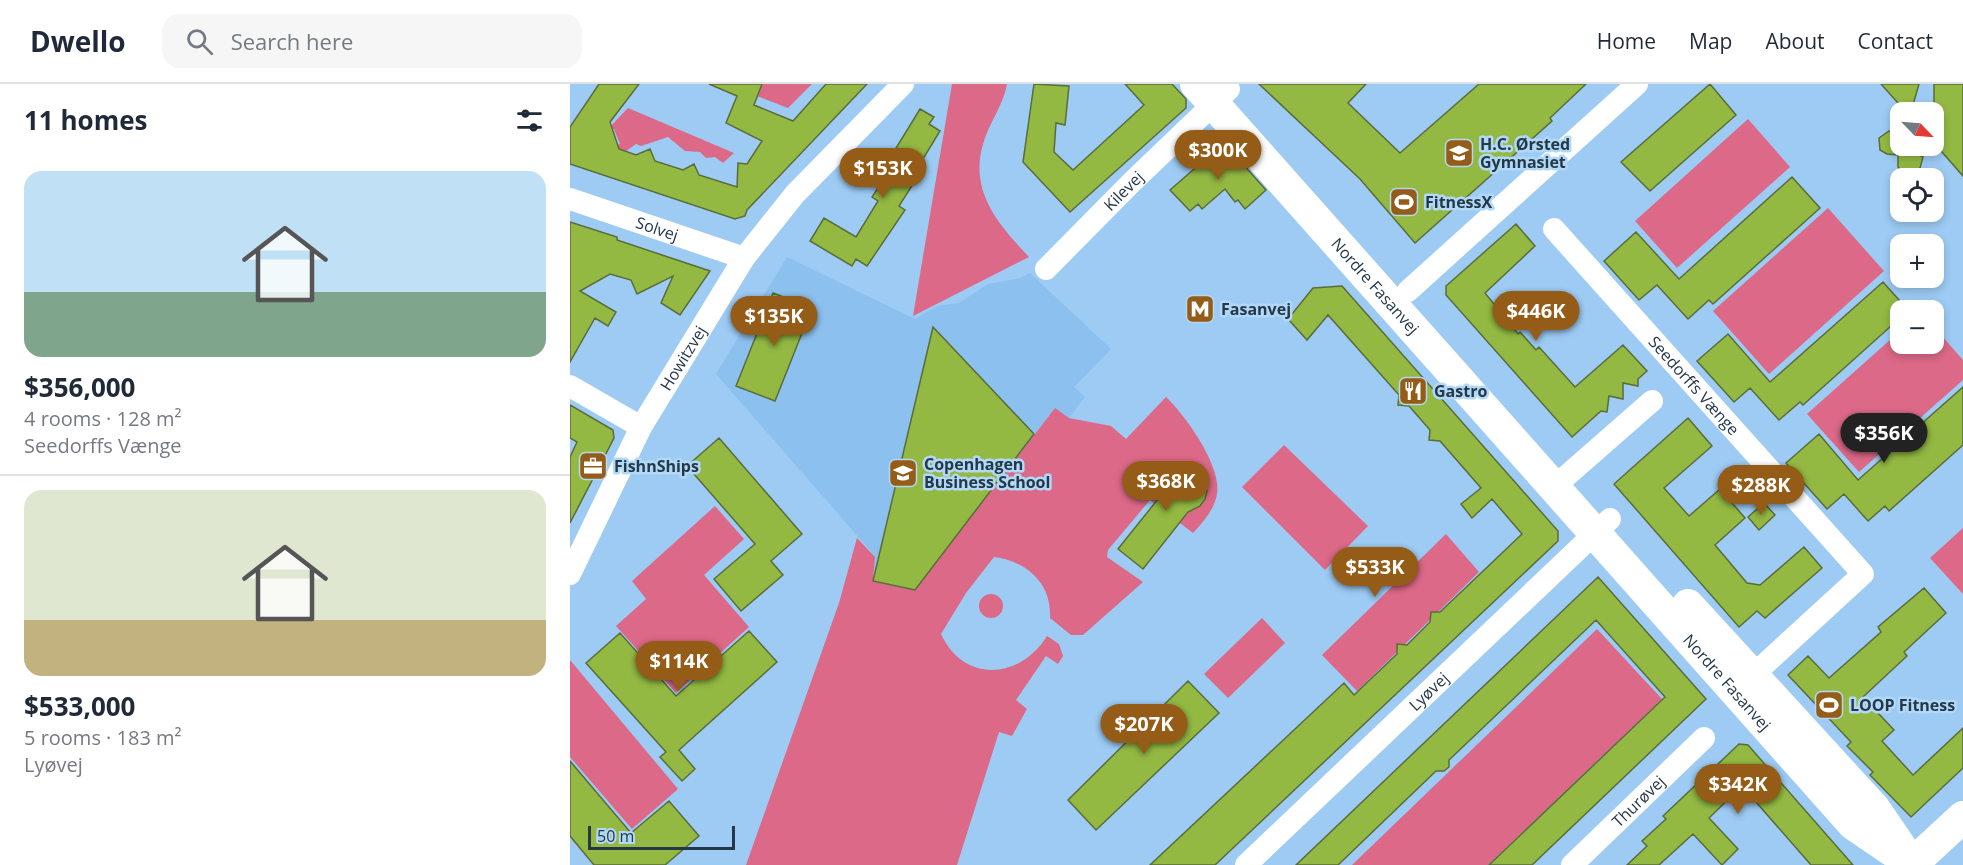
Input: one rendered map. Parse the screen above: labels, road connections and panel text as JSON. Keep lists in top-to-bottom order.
{
  "streets": {
    "street": [
      "Kilevej",
      "Solvej",
      "Nordre Fasanvej",
      "Howitzvej",
      "Seedorffs Vænge",
      "Lyøvej",
      "Thurøvej"
    ]
  },
  "crossings": [
    ["Kilevej", "Nordre Fasanvej"],
    ["Solvej", "Howitzvej"],
    ["Nordre Fasanvej", "Seedorffs Vænge"],
    ["Nordre Fasanvej", "Lyøvej"]
  ],
  "places": {
    "school or university": ["H.C. Ørsted Gymnasiet", "Copenhagen Business School"],
    "sports": ["FitnessX", "LOOP Fitness"],
    "metro station": ["Fasanvej"],
    "restaurant": ["Gastro"],
    "office": ["FishnShips"]
  },
  "scale_bar": "50 m",
  "north": "bottom right",
  "page": {
    "header": "Dwello",
    "search": "Search here",
    "nav": [
      "Home",
      "Map",
      "About",
      "Contact"
    ],
    "heading": "11 homes",
    "map_buttons": ["+", "−"],
    "price": [
      "$300K",
      "$153K",
      "$446K",
      "$135K",
      "$356K",
      "$368K",
      "$288K",
      "$533K",
      "$114K",
      "$207K",
      "$342K"
    ],
    "list": [
      {
        "name": "$356,000",
        "note": "4 rooms · 128 m² · Seedorffs Vænge"
      },
      {
        "name": "$533,000",
        "note": "5 rooms · 183 m² · Lyøvej"
      }
    ],
    "scale": "50 m"
  }
}
